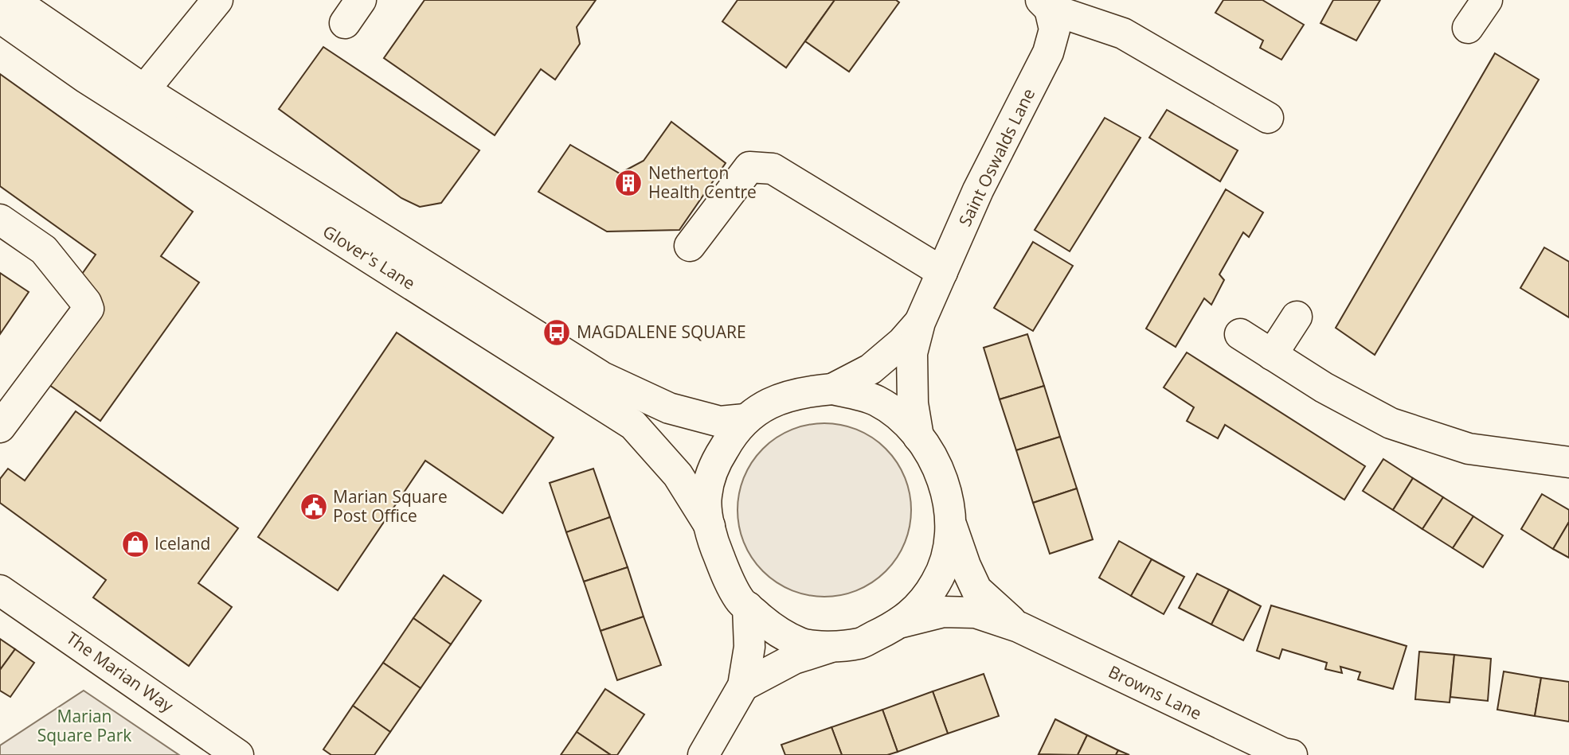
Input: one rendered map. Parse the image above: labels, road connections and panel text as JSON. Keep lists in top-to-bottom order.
{
  "streets": {
    "street": [
      "Saint Oswalds Lane",
      "Glover's Lane",
      "The Marian Way",
      "Browns Lane"
    ]
  },
  "parks": ["Marian Square Park"],
  "places": {
    "building": ["Netherton Health Centre"],
    "bus stop": ["MAGDALENE SQUARE"],
    "public building": ["Marian Square Post Office"],
    "shop": ["Iceland"]
  }
}
